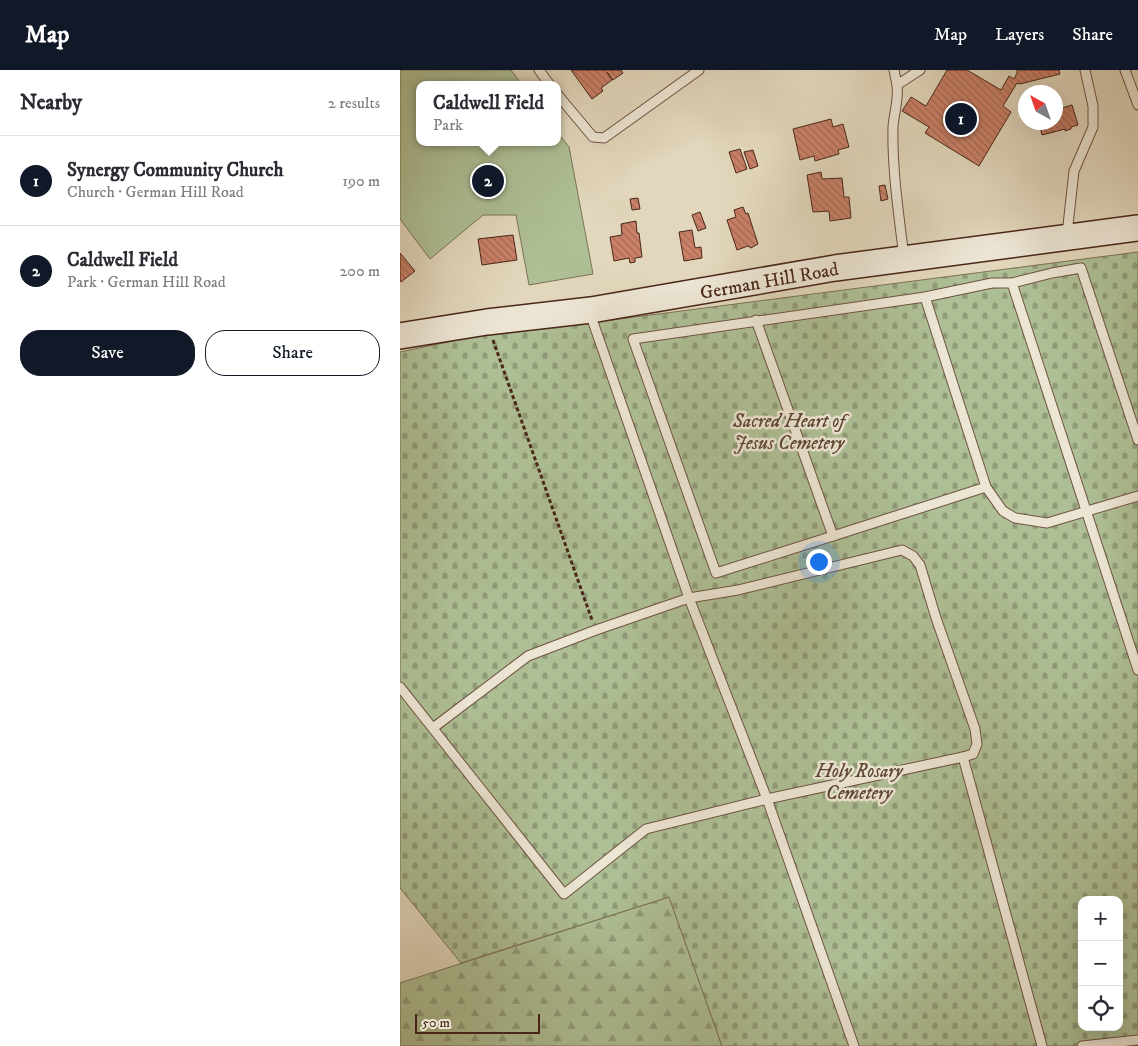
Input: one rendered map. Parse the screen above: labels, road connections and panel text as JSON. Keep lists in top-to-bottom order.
{
  "streets": {
    "street": ["German Hill Road"]
  },
  "parks": ["Sacred Heart of Jesus Cemetery", "Holy Rosary Cemetery"],
  "scale_bar": "50 m",
  "north": "top left",
  "page": {
    "header": "Map",
    "nav": ["Map", "Layers", "Share"],
    "heading": ["Nearby", "2 results"],
    "popup": ["Caldwell Field", "Park"],
    "pins": ["1", "2"],
    "list": [
      {
        "mark": "1",
        "name": "Synergy Community Church",
        "note": "Church · German Hill Road",
        "value": "190 m"
      },
      {
        "mark": "2",
        "name": "Caldwell Field",
        "note": "Park · German Hill Road",
        "value": "200 m"
      }
    ],
    "buttons": ["Save", "Share"],
    "map_buttons": ["+", "−"],
    "scale": "50 m"
  }
}
